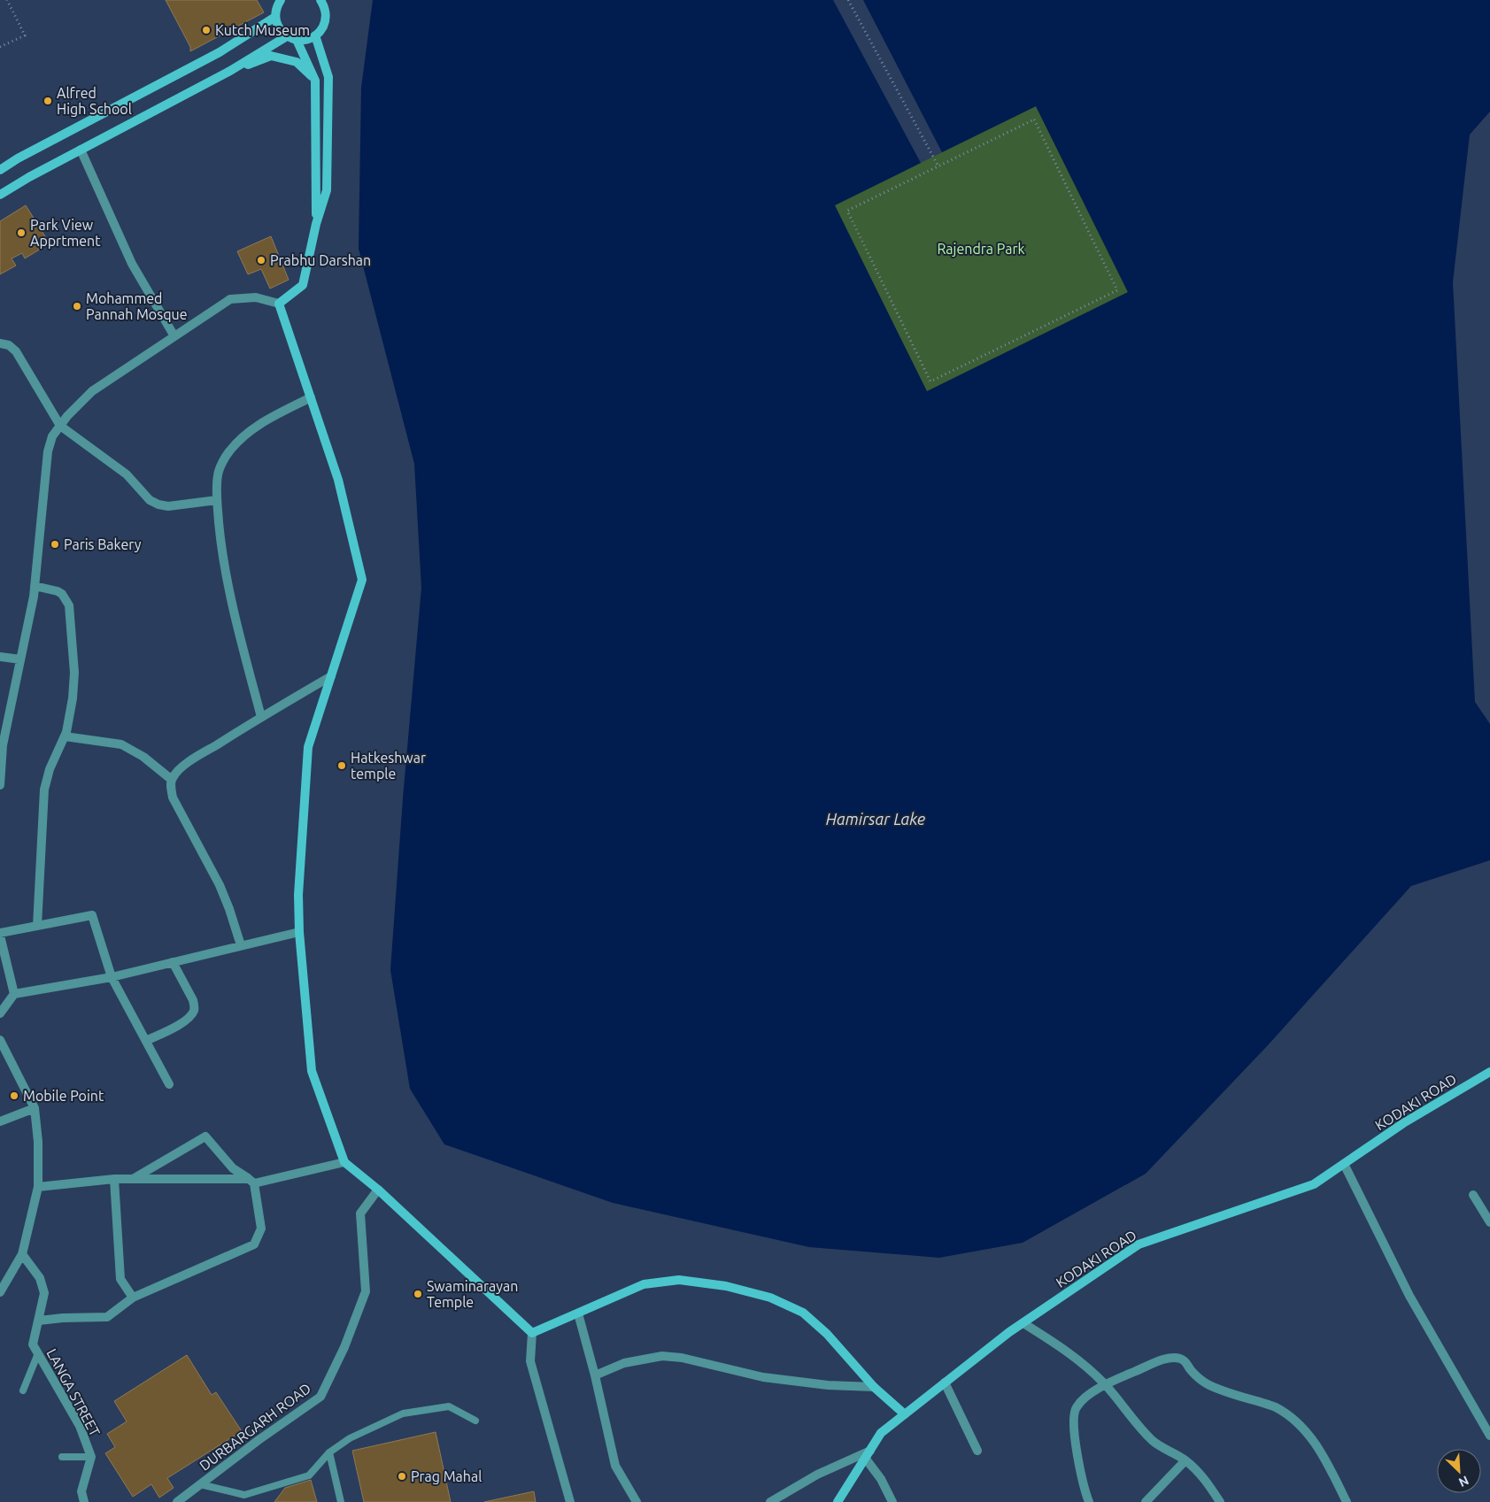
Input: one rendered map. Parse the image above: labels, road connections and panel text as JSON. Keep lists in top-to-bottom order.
{
  "streets": {
    "street": ["KODAKI ROAD", "LANGA STREET", "DURBARGARH ROAD"]
  },
  "water": ["Hamirsar Lake"],
  "parks": ["Rajendra Park"],
  "places": [
    "Kutch Museum",
    "Alfred High School",
    "Park View Apprtment",
    "Prabhu Darshan",
    "Mohammed Pannah Mosque",
    "Paris Bakery",
    "Hatkeshwar temple",
    "Mobile Point",
    "Swaminarayan Temple",
    "Prag Mahal"
  ],
  "north": "bottom right"
}
